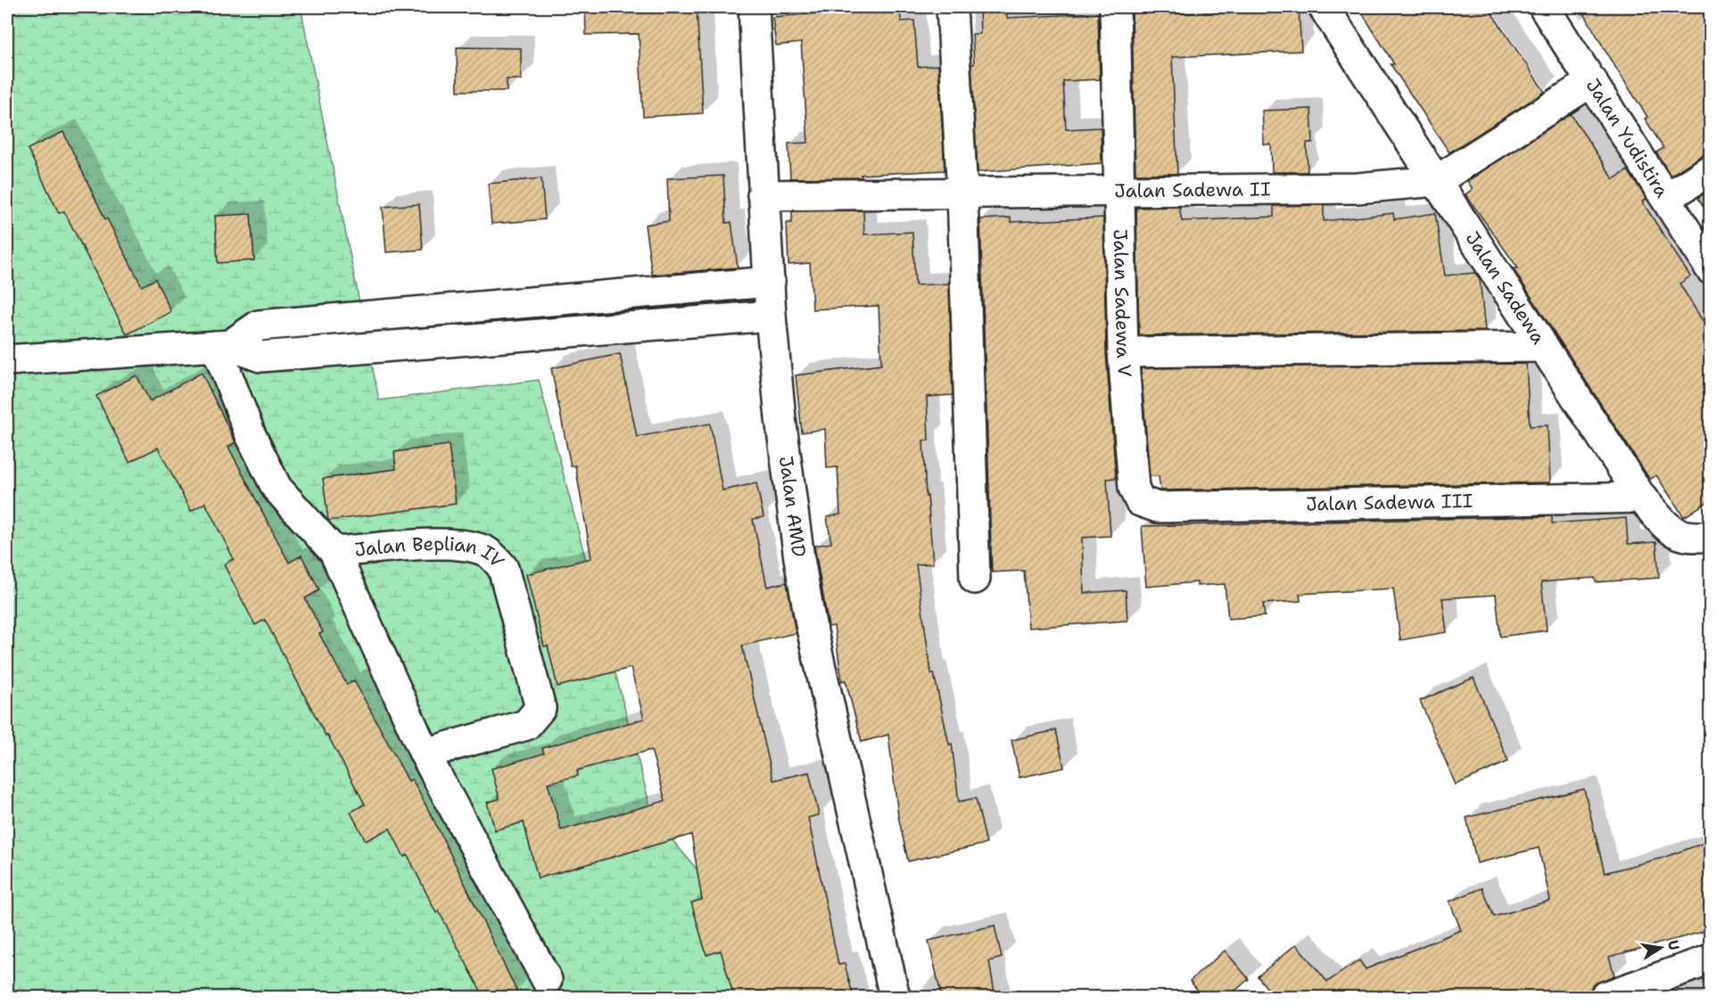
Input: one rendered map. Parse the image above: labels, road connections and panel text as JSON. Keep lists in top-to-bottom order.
{
  "streets": {
    "street": [
      "Jalan Yudistira",
      "Jalan Sadewa II",
      "Jalan Sadewa",
      "Jalan Sadewa V",
      "Jalan Sadewa III",
      "Jalan AMD",
      "Jalan Beplian IV"
    ]
  },
  "crossings": [
    ["Jalan Yudistira", "Jalan Sadewa II"],
    ["Jalan Sadewa II", "Jalan Sadewa"],
    ["Jalan Sadewa II", "Jalan Sadewa V"],
    ["Jalan Sadewa II", "Jalan AMD"],
    ["Jalan Sadewa", "Jalan Sadewa III"],
    ["Jalan Sadewa V", "Jalan Sadewa III"]
  ],
  "north": "right"
}
